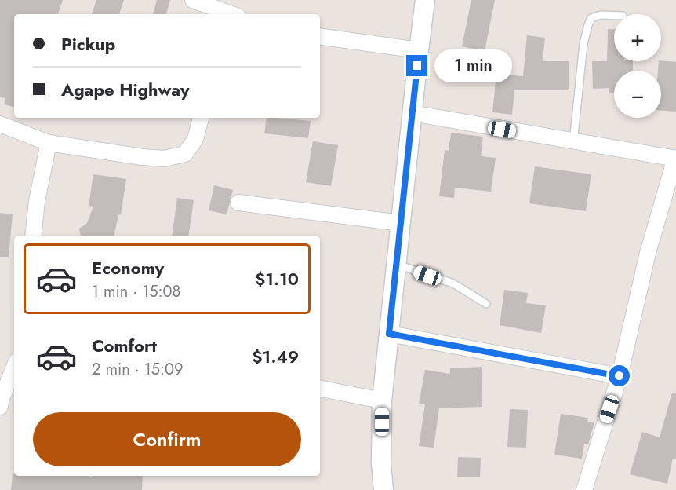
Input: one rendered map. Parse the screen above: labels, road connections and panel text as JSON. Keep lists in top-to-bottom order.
{
  "page": {
    "map_buttons": ["+", "−"],
    "banner": ["Pickup", "Agape Highway"],
    "bubble": "1 min",
    "list": [
      {
        "name": "Economy",
        "note": "1 min · 15:08",
        "value": "$1.10"
      },
      {
        "name": "Comfort",
        "note": "2 min · 15:09",
        "value": "$1.49"
      }
    ],
    "buttons": "Confirm"
  }
}
